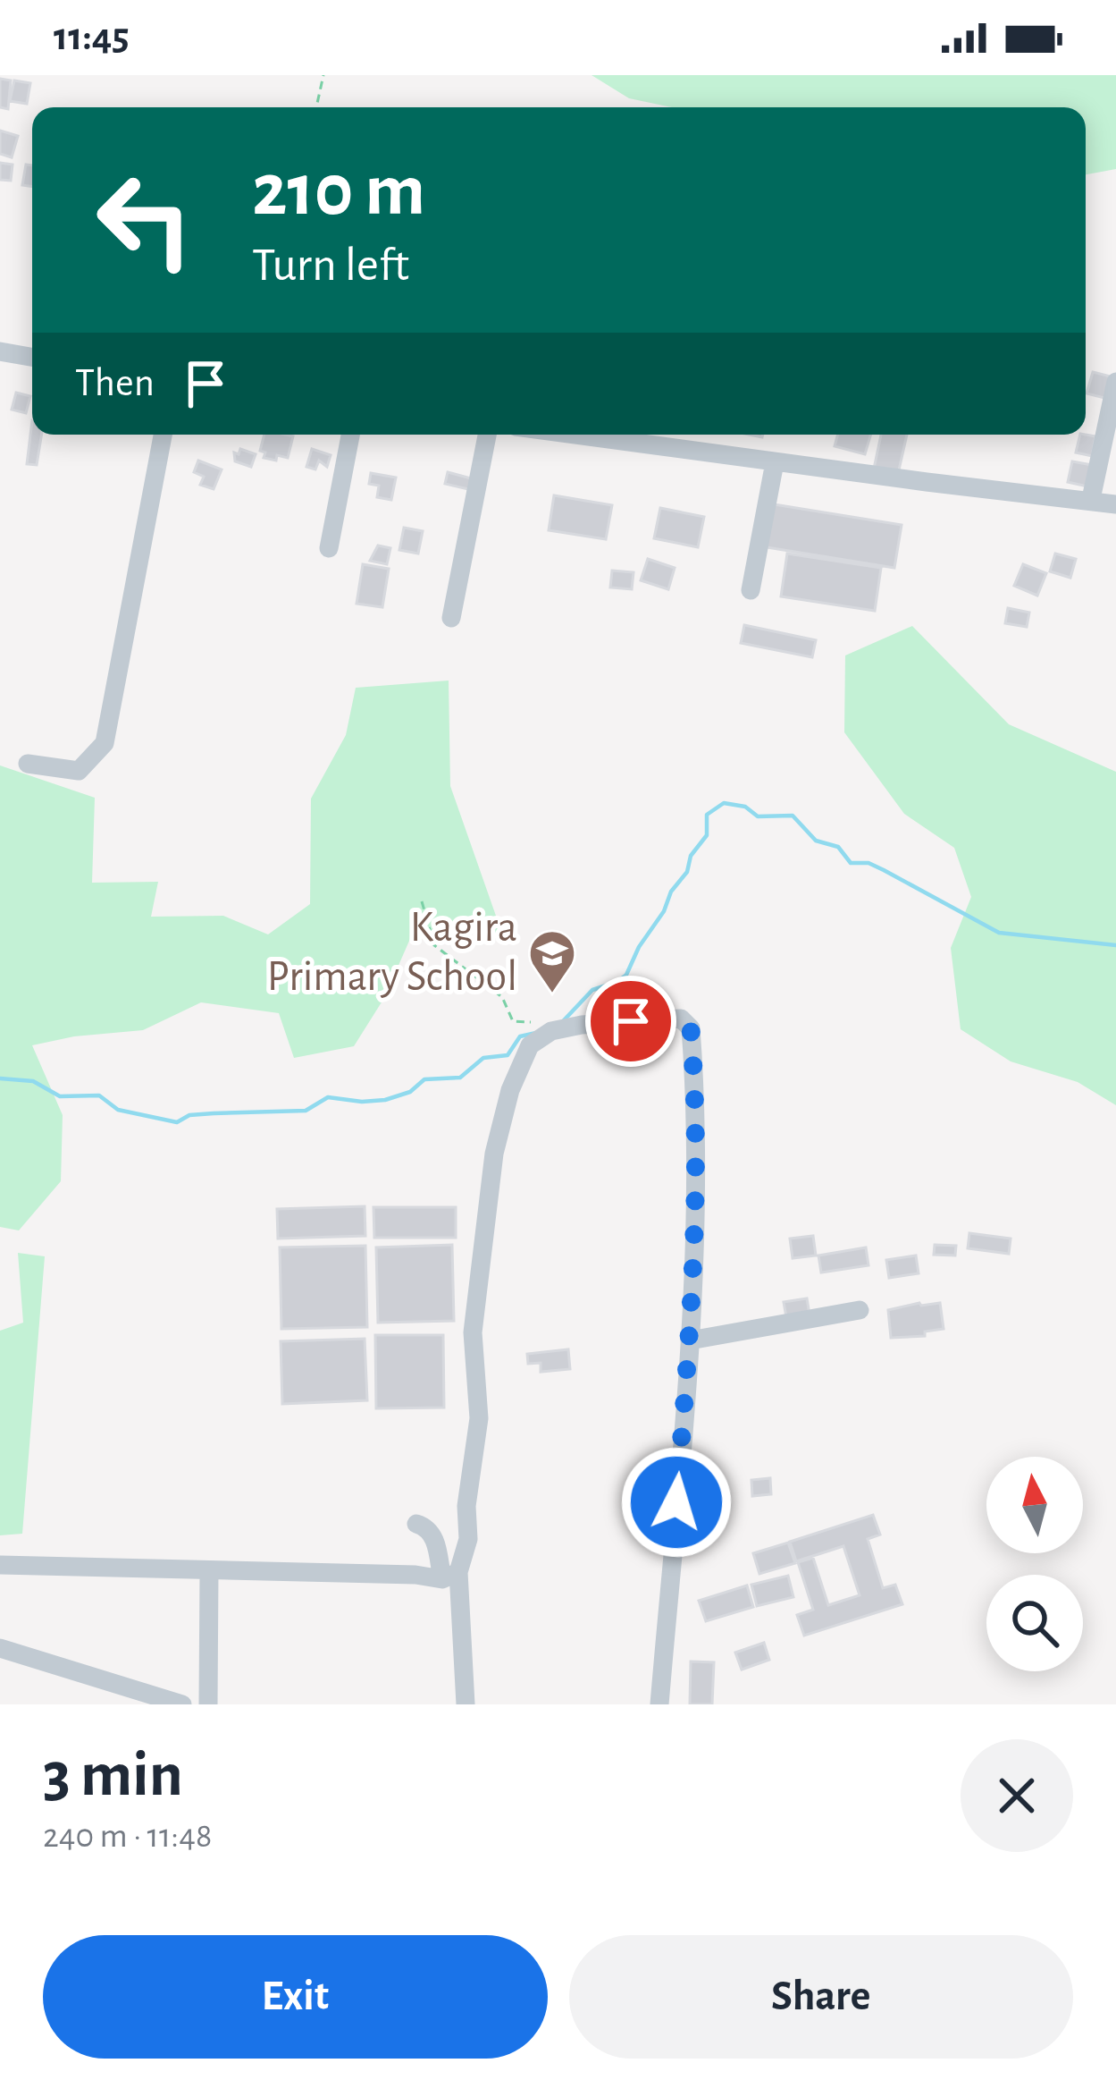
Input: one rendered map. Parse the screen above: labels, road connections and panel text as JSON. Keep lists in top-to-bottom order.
{
  "places": {
    "school or university": ["Kagira Primary School"]
  },
  "north": "top",
  "page": {
    "status": "11:45",
    "turn": ["210 m", "Turn left"],
    "then": "Then",
    "heading": ["3 min", "240 m · 11:48"],
    "buttons": ["Exit", "Share"]
  }
}
